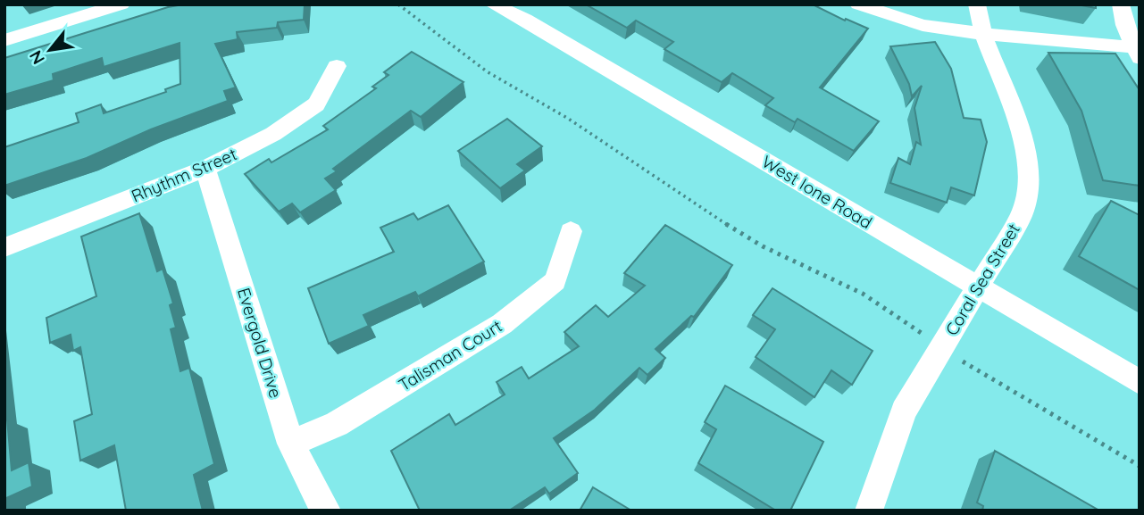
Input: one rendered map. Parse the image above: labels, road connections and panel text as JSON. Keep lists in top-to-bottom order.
{
  "streets": {
    "street": [
      "Rhythm Street",
      "West Ione Road",
      "Coral Sea Street",
      "Evergold Drive",
      "Talisman Court"
    ]
  },
  "crossings": [
    ["Rhythm Street", "Evergold Drive"],
    ["West Ione Road", "Coral Sea Street"],
    ["Evergold Drive", "Talisman Court"]
  ],
  "north": "bottom left"
}
